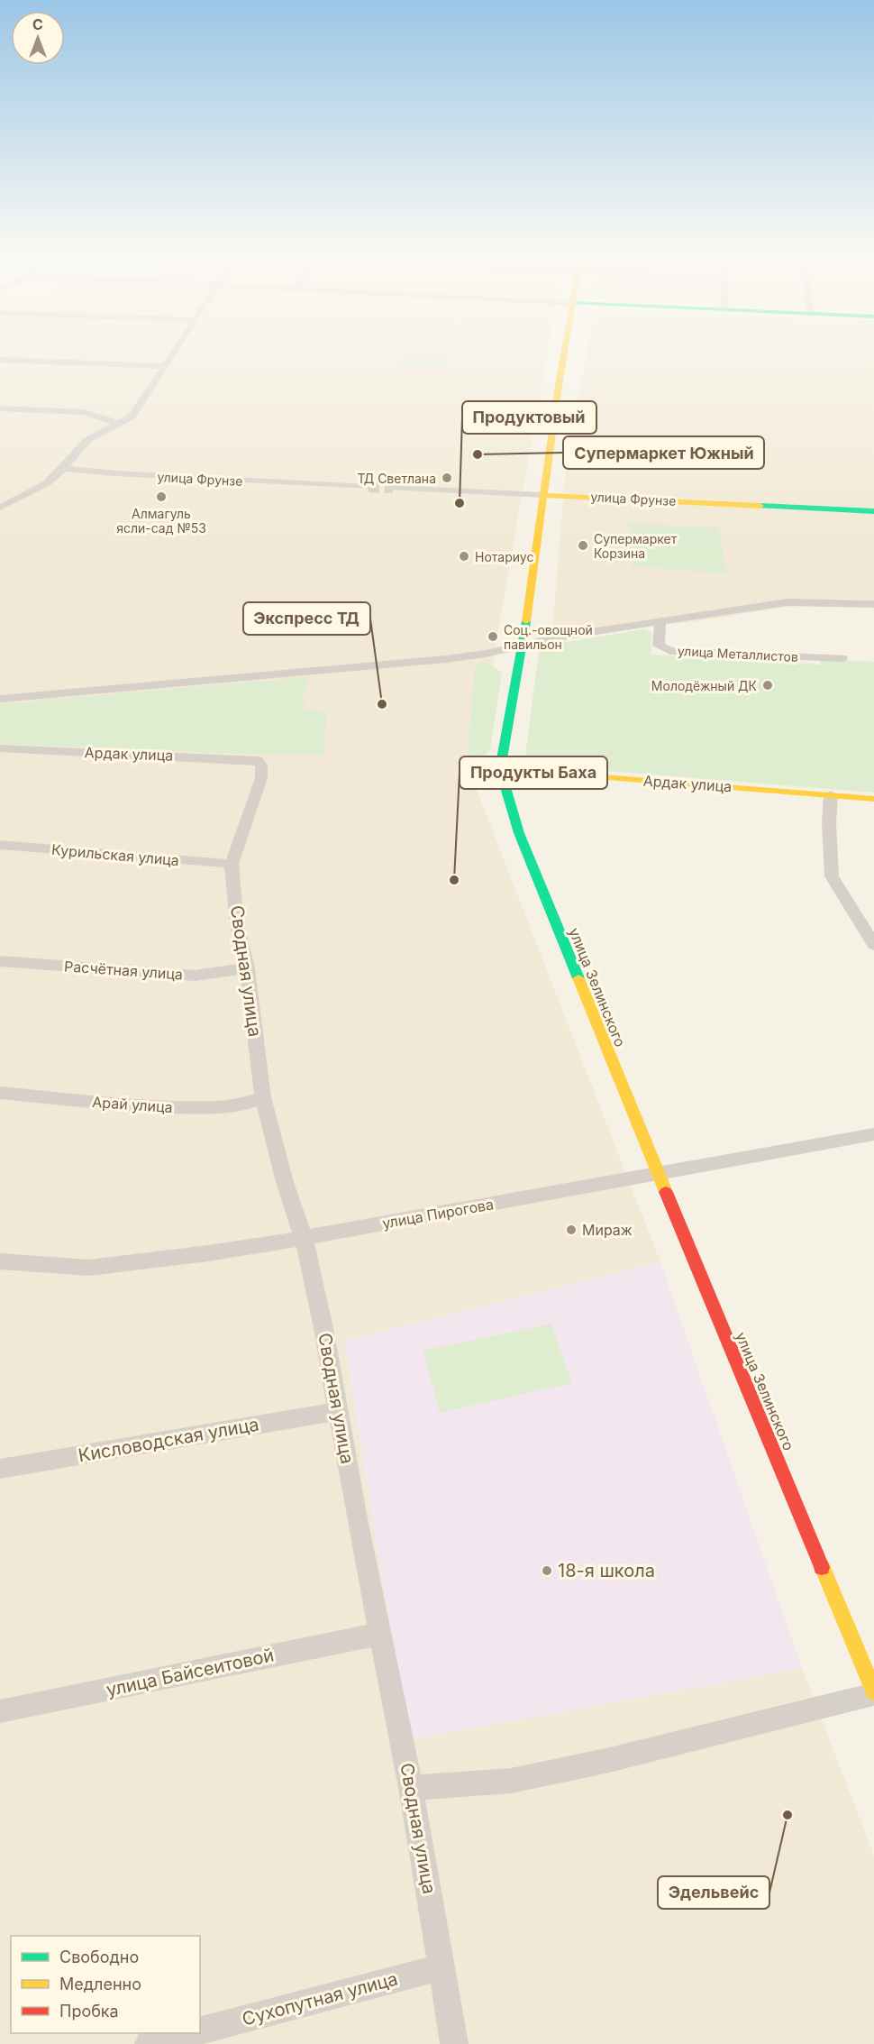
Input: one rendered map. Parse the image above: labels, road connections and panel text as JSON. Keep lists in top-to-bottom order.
{
  "streets": {
    "main road": ["улица Фрунзе", "Ардак улица", "улица Зелинского"],
    "street": [
      "улица Металлистов",
      "Курильская улица",
      "Расчётная улица",
      "Сводная улица",
      "Арай улица",
      "улица Пирогова",
      "Кисловодская улица",
      "улица Байсеитовой",
      "Сухопутная улица"
    ]
  },
  "crossings": [
    ["улица Фрунзе", "улица Зелинского"],
    ["Ардак улица", "Сводная улица"],
    ["Ардак улица", "улица Зелинского"],
    ["Курильская улица", "Сводная улица"],
    ["Расчётная улица", "Сводная улица"],
    ["Сводная улица", "Арай улица"],
    ["Сводная улица", "улица Пирогова"],
    ["Сводная улица", "Кисловодская улица"],
    ["Сводная улица", "улица Байсеитовой"],
    ["Сводная улица", "Сухопутная улица"],
    ["улица Зелинского", "улица Пирогова"]
  ],
  "places": [
    "Супермаркет Южный",
    "ТД Светлана",
    "Алмагуль ясли-сад №53",
    "Продуктовый",
    "Супермаркет Корзина",
    "Нотариус",
    "Соц.-овощной павильон",
    "Молодёжный ДК",
    "Экспресс ТД",
    "Продукты Баха",
    "Мираж",
    "18-я школа",
    "Эдельвейс"
  ],
  "legend": ["Свободно", "Медленно", "Пробка"],
  "north": "top"
}
